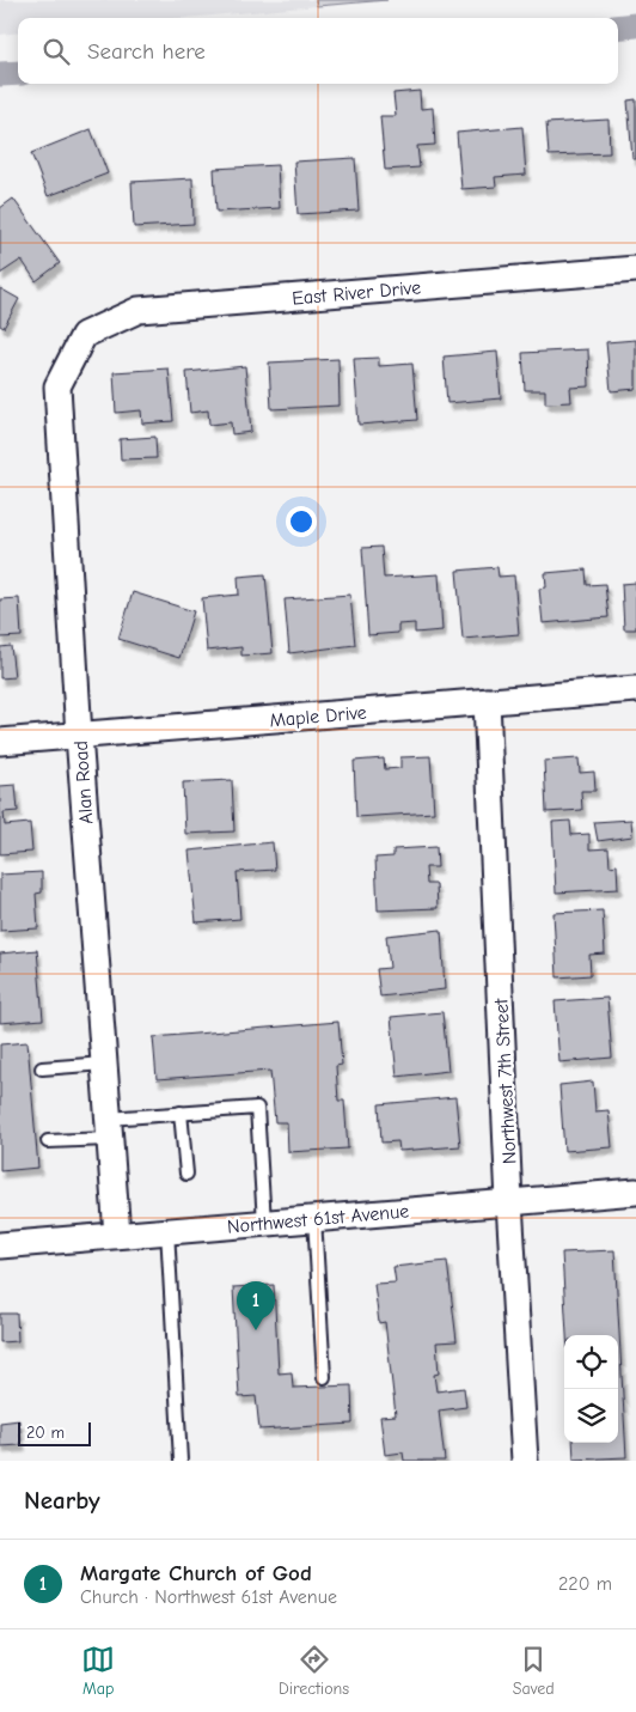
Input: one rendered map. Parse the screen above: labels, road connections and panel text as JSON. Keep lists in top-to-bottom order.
{
  "streets": {
    "street": [
      "East River Drive",
      "Maple Drive",
      "Alan Road",
      "Northwest 7th Street",
      "Northwest 61st Avenue"
    ]
  },
  "crossings": [
    ["East River Drive", "Alan Road"],
    ["Maple Drive", "Alan Road"],
    ["Maple Drive", "Northwest 7th Street"],
    ["Alan Road", "Northwest 61st Avenue"],
    ["Northwest 7th Street", "Northwest 61st Avenue"]
  ],
  "scale_bar": "20 m",
  "page": {
    "search": "Search here",
    "pins": "1",
    "scale": "20 m",
    "heading": "Nearby",
    "list": [
      {
        "mark": "1",
        "name": "Margate Church of God",
        "note": "Church · Northwest 61st Avenue",
        "value": "220 m"
      }
    ],
    "nav": ["Map", "Directions", "Saved"]
  }
}
